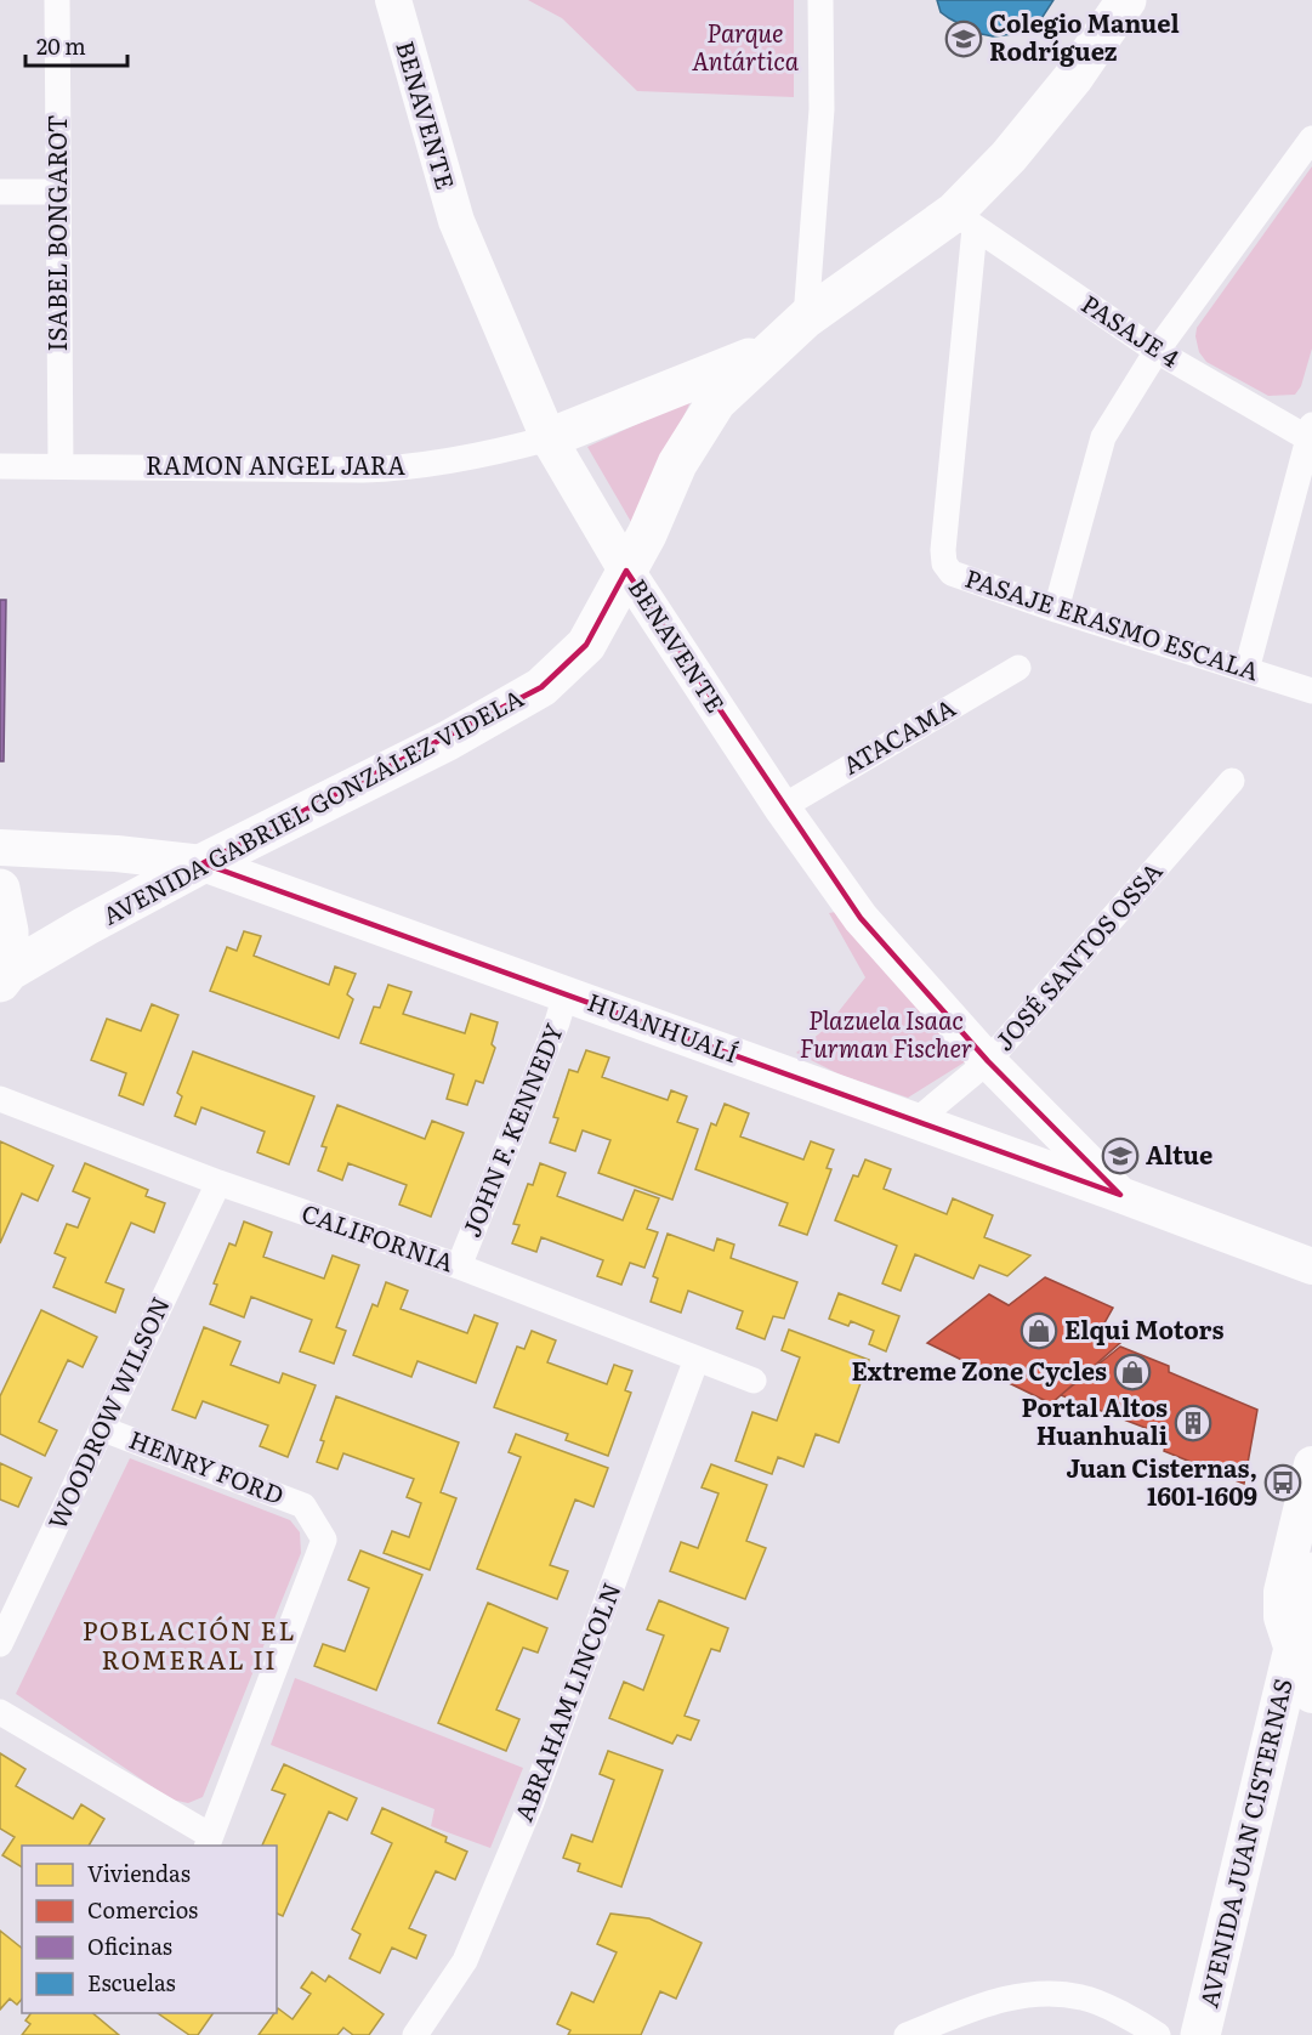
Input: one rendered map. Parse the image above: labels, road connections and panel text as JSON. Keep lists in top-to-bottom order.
{
  "streets": {
    "main road": [
      "BENAVENTE",
      "AVENIDA GABRIEL GONZÁLEZ VIDELA",
      "HUANHUALÍ",
      "AVENIDA JUAN CISTERNAS"
    ],
    "street": [
      "ISABEL BONGAROT",
      "PASAJE 4",
      "RAMON ANGEL JARA",
      "PASAJE ERASMO ESCALA",
      "ATACAMA",
      "JOSÉ SANTOS OSSA",
      "JOHN F. KENNEDY",
      "CALIFORNIA",
      "WOODROW WILSON",
      "HENRY FORD",
      "ABRAHAM LINCOLN"
    ]
  },
  "crossings": [
    ["BENAVENTE", "RAMON ANGEL JARA"],
    ["BENAVENTE", "ATACAMA"],
    ["BENAVENTE", "AVENIDA GABRIEL GONZÁLEZ VIDELA"],
    ["BENAVENTE", "JOSÉ SANTOS OSSA"],
    ["BENAVENTE", "HUANHUALÍ"],
    ["ISABEL BONGAROT", "RAMON ANGEL JARA"],
    ["PASAJE 4", "PASAJE ERASMO ESCALA"],
    ["PASAJE 4", "AVENIDA GABRIEL GONZÁLEZ VIDELA"],
    ["PASAJE ERASMO ESCALA", "AVENIDA GABRIEL GONZÁLEZ VIDELA"],
    ["AVENIDA GABRIEL GONZÁLEZ VIDELA", "HUANHUALÍ"],
    ["JOSÉ SANTOS OSSA", "HUANHUALÍ"],
    ["HUANHUALÍ", "JOHN F. KENNEDY"],
    ["JOHN F. KENNEDY", "CALIFORNIA"],
    ["CALIFORNIA", "WOODROW WILSON"],
    ["CALIFORNIA", "ABRAHAM LINCOLN"],
    ["WOODROW WILSON", "HENRY FORD"]
  ],
  "districts": ["POBLACIÓN EL ROMERAL II"],
  "parks": ["Parque Antártica", "Plazuela Isaac Furman Fischer"],
  "places": {
    "school or university": ["Colegio Manuel Rodríguez", "Altue"],
    "shop": ["Elqui Motors", "Extreme Zone Cycles"],
    "building": ["Portal Altos Huanhuali"],
    "bus stop": ["Juan Cisternas, 1601-1609"]
  },
  "legend": [
    "Viviendas",
    "Comercios",
    "Oficinas",
    "Escuelas"
  ],
  "scale_bar": "20 m"
}
